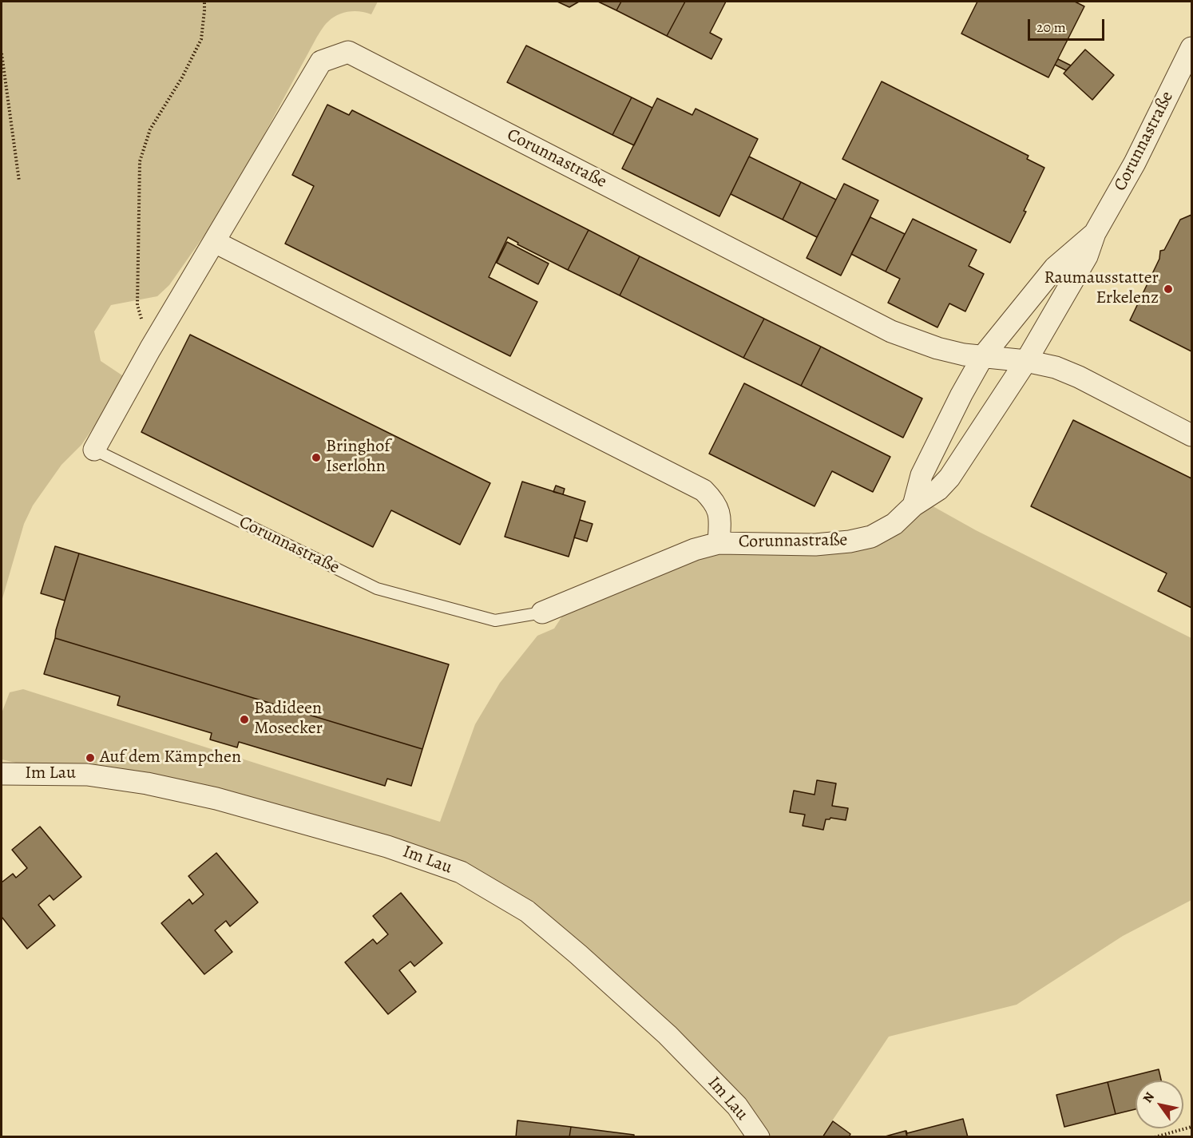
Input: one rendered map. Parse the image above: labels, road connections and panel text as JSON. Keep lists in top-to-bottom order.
{
  "streets": {
    "street": ["Corunnastraße", "Im Lau"]
  },
  "places": [
    "Raumausstatter Erkelenz",
    "Bringhof Iserlohn",
    "Badideen Mosecker",
    "Auf dem Kämpchen"
  ],
  "scale_bar": "20 m",
  "north": "top left"
}
